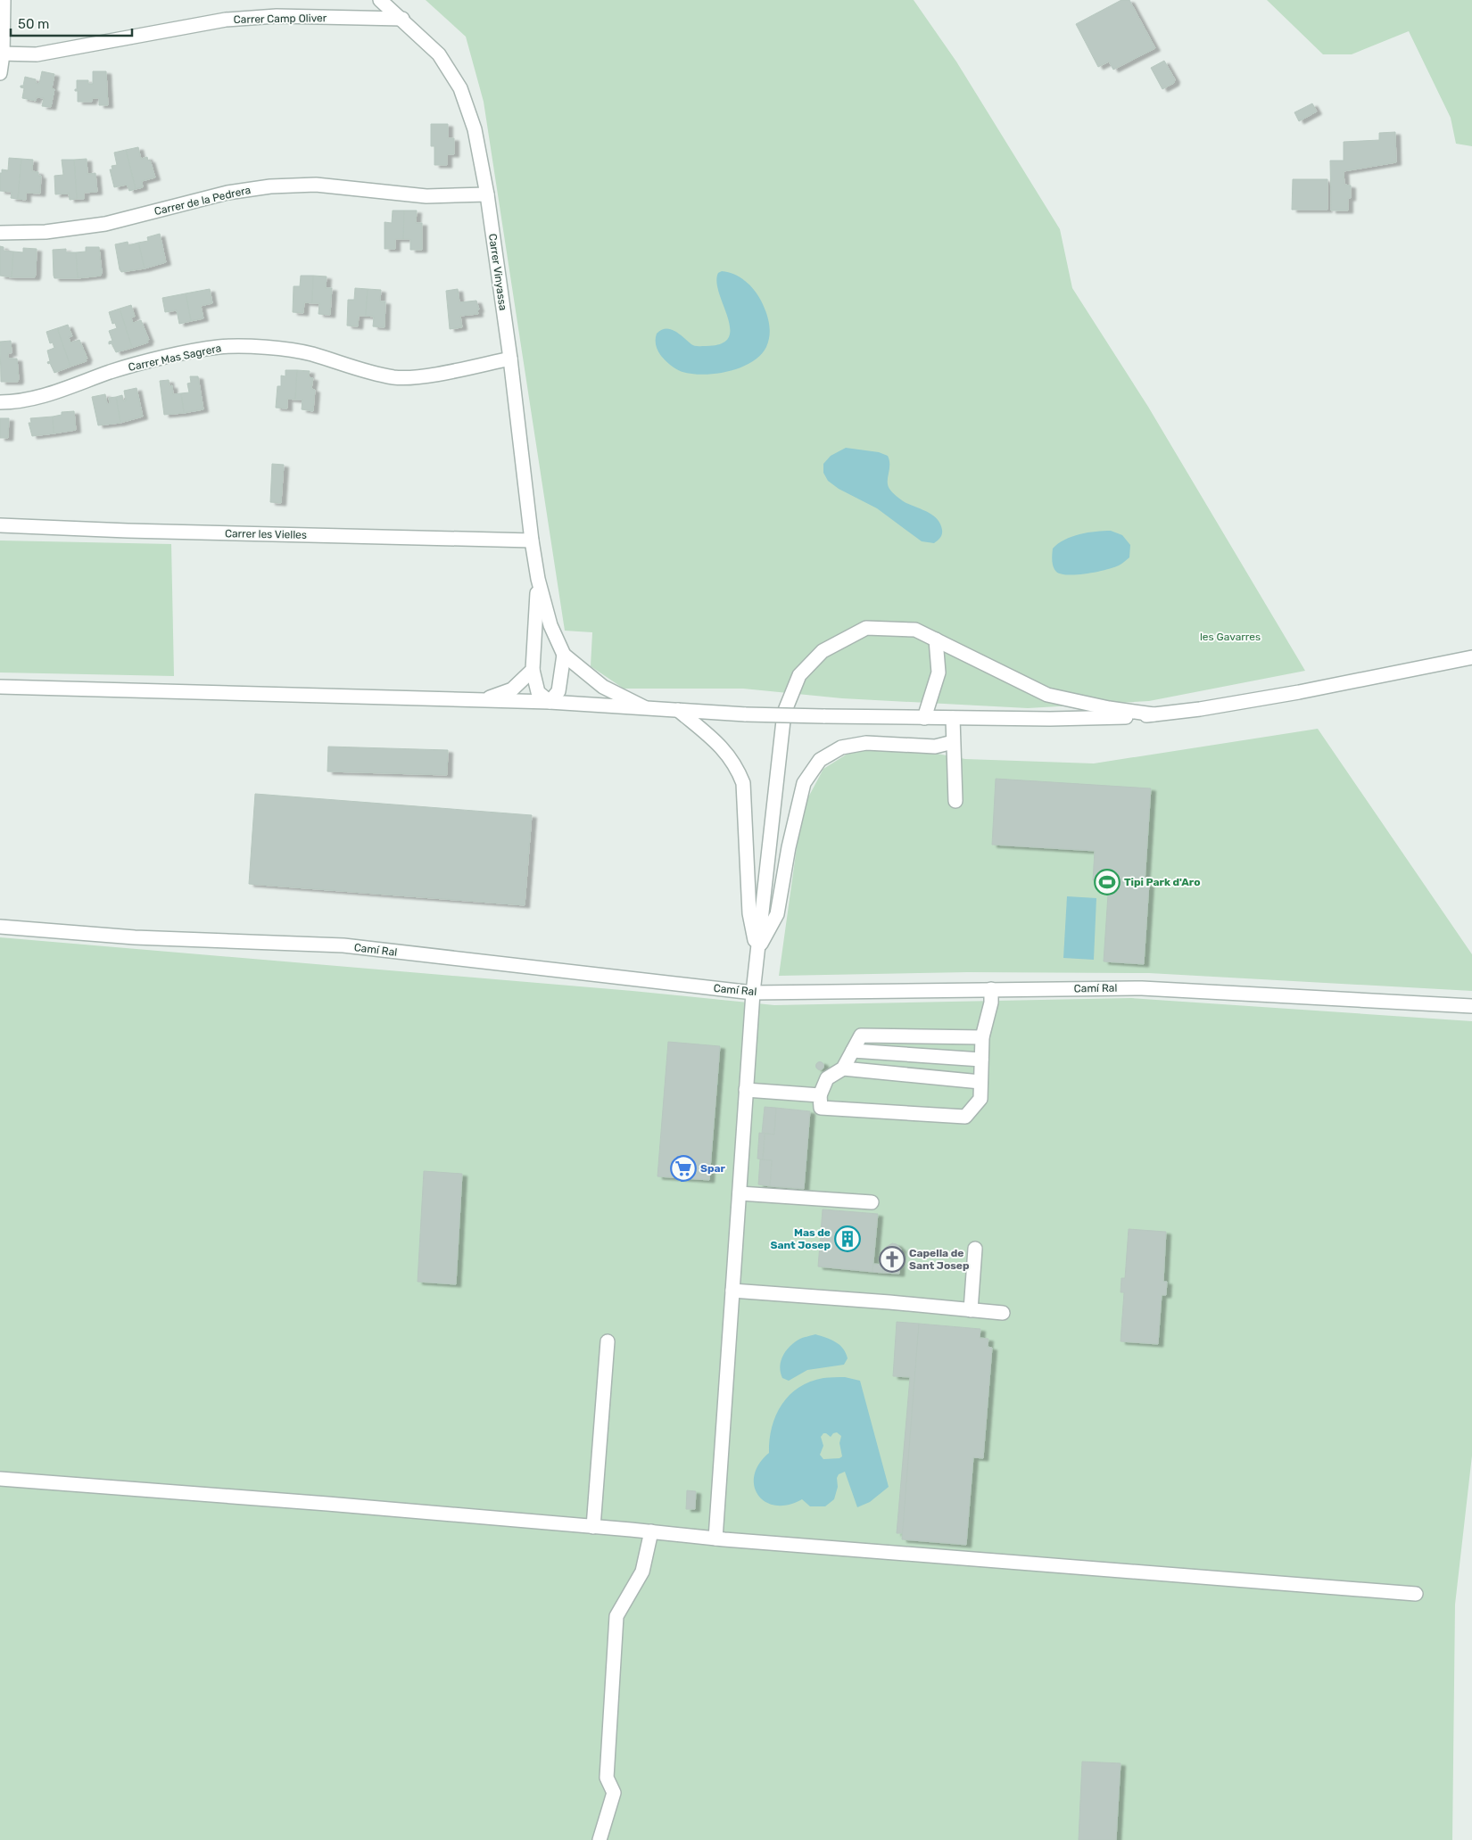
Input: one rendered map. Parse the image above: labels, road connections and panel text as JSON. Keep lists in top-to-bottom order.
{
  "streets": {
    "street": [
      "Carrer Camp Oliver",
      "Carrer de la Pedrera",
      "Carrer Vinyassa",
      "Carrer Mas Sagrera",
      "Carrer les Vielles",
      "Camí Ral"
    ]
  },
  "crossings": [
    ["Carrer Camp Oliver", "Carrer Vinyassa"],
    ["Carrer de la Pedrera", "Carrer Vinyassa"],
    ["Carrer Vinyassa", "Carrer Mas Sagrera"],
    ["Carrer Vinyassa", "Carrer les Vielles"]
  ],
  "parks": ["les Gavarres"],
  "places": {
    "sports": ["Tipi Park d'Aro"],
    "supermarket": ["Spar"],
    "building": ["Mas de Sant Josep"],
    "church": ["Capella de Sant Josep"]
  },
  "scale_bar": "50 m"
}
